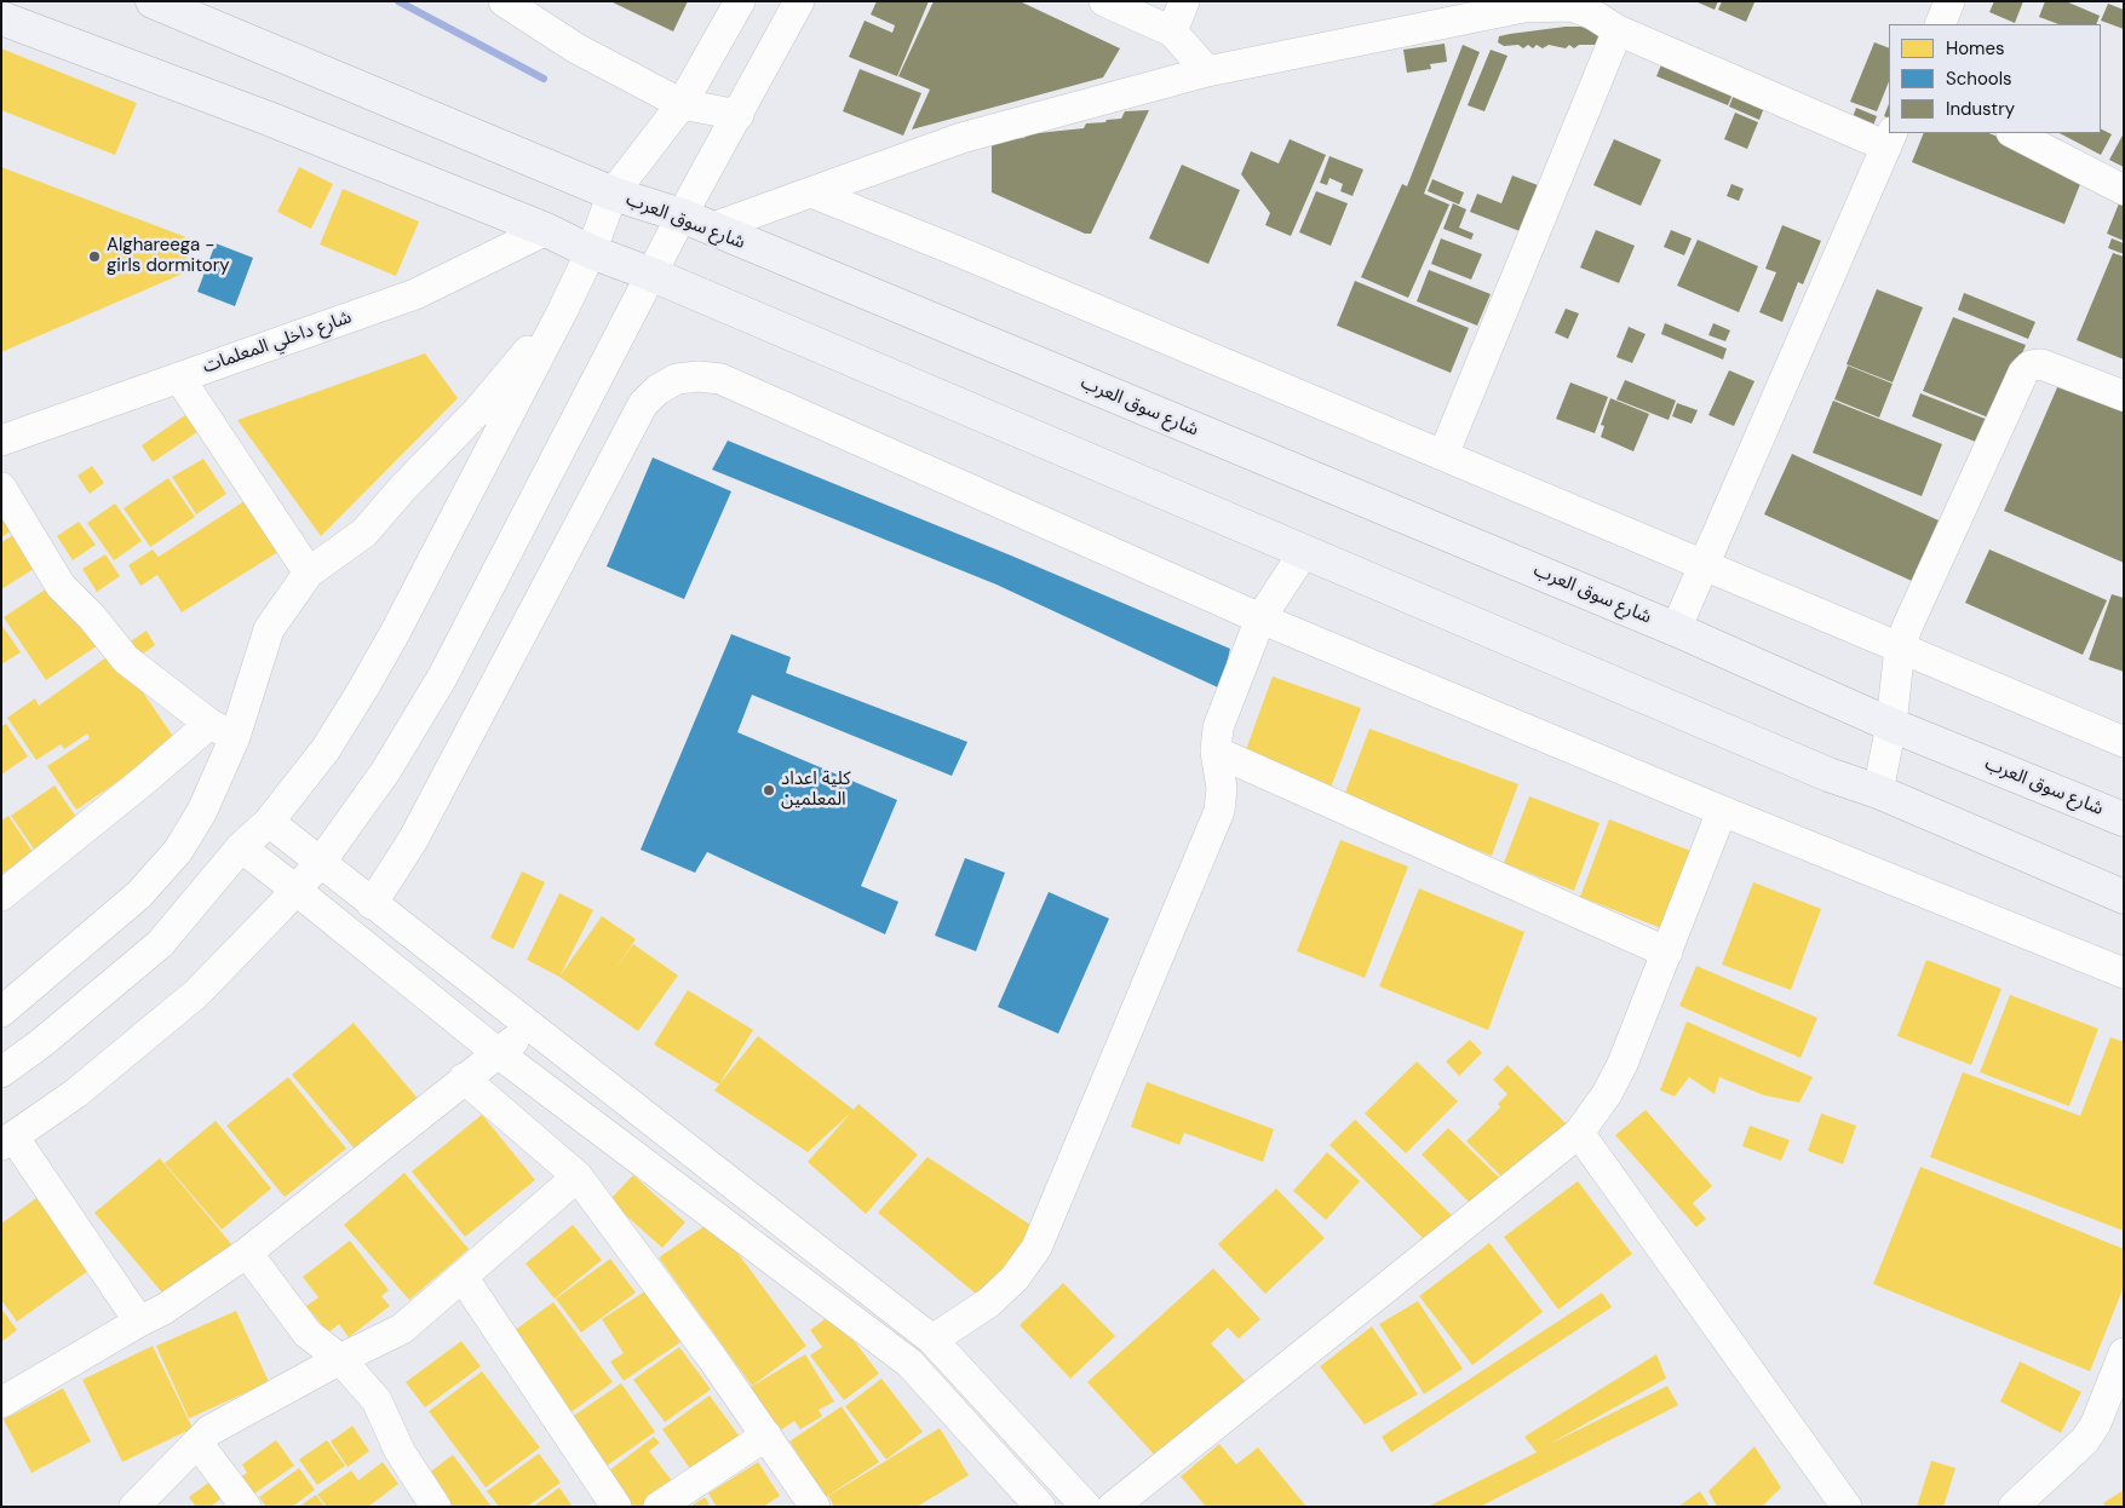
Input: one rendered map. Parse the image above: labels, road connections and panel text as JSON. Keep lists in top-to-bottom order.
{
  "streets": {
    "main road": ["شارع سوق العرب"],
    "street": ["شارع داخلي المعلمات"]
  },
  "places": ["Alghareega - girls dormitory", "كلية اعداد المعلمين"],
  "legend": ["Homes", "Schools", "Industry"]
}
